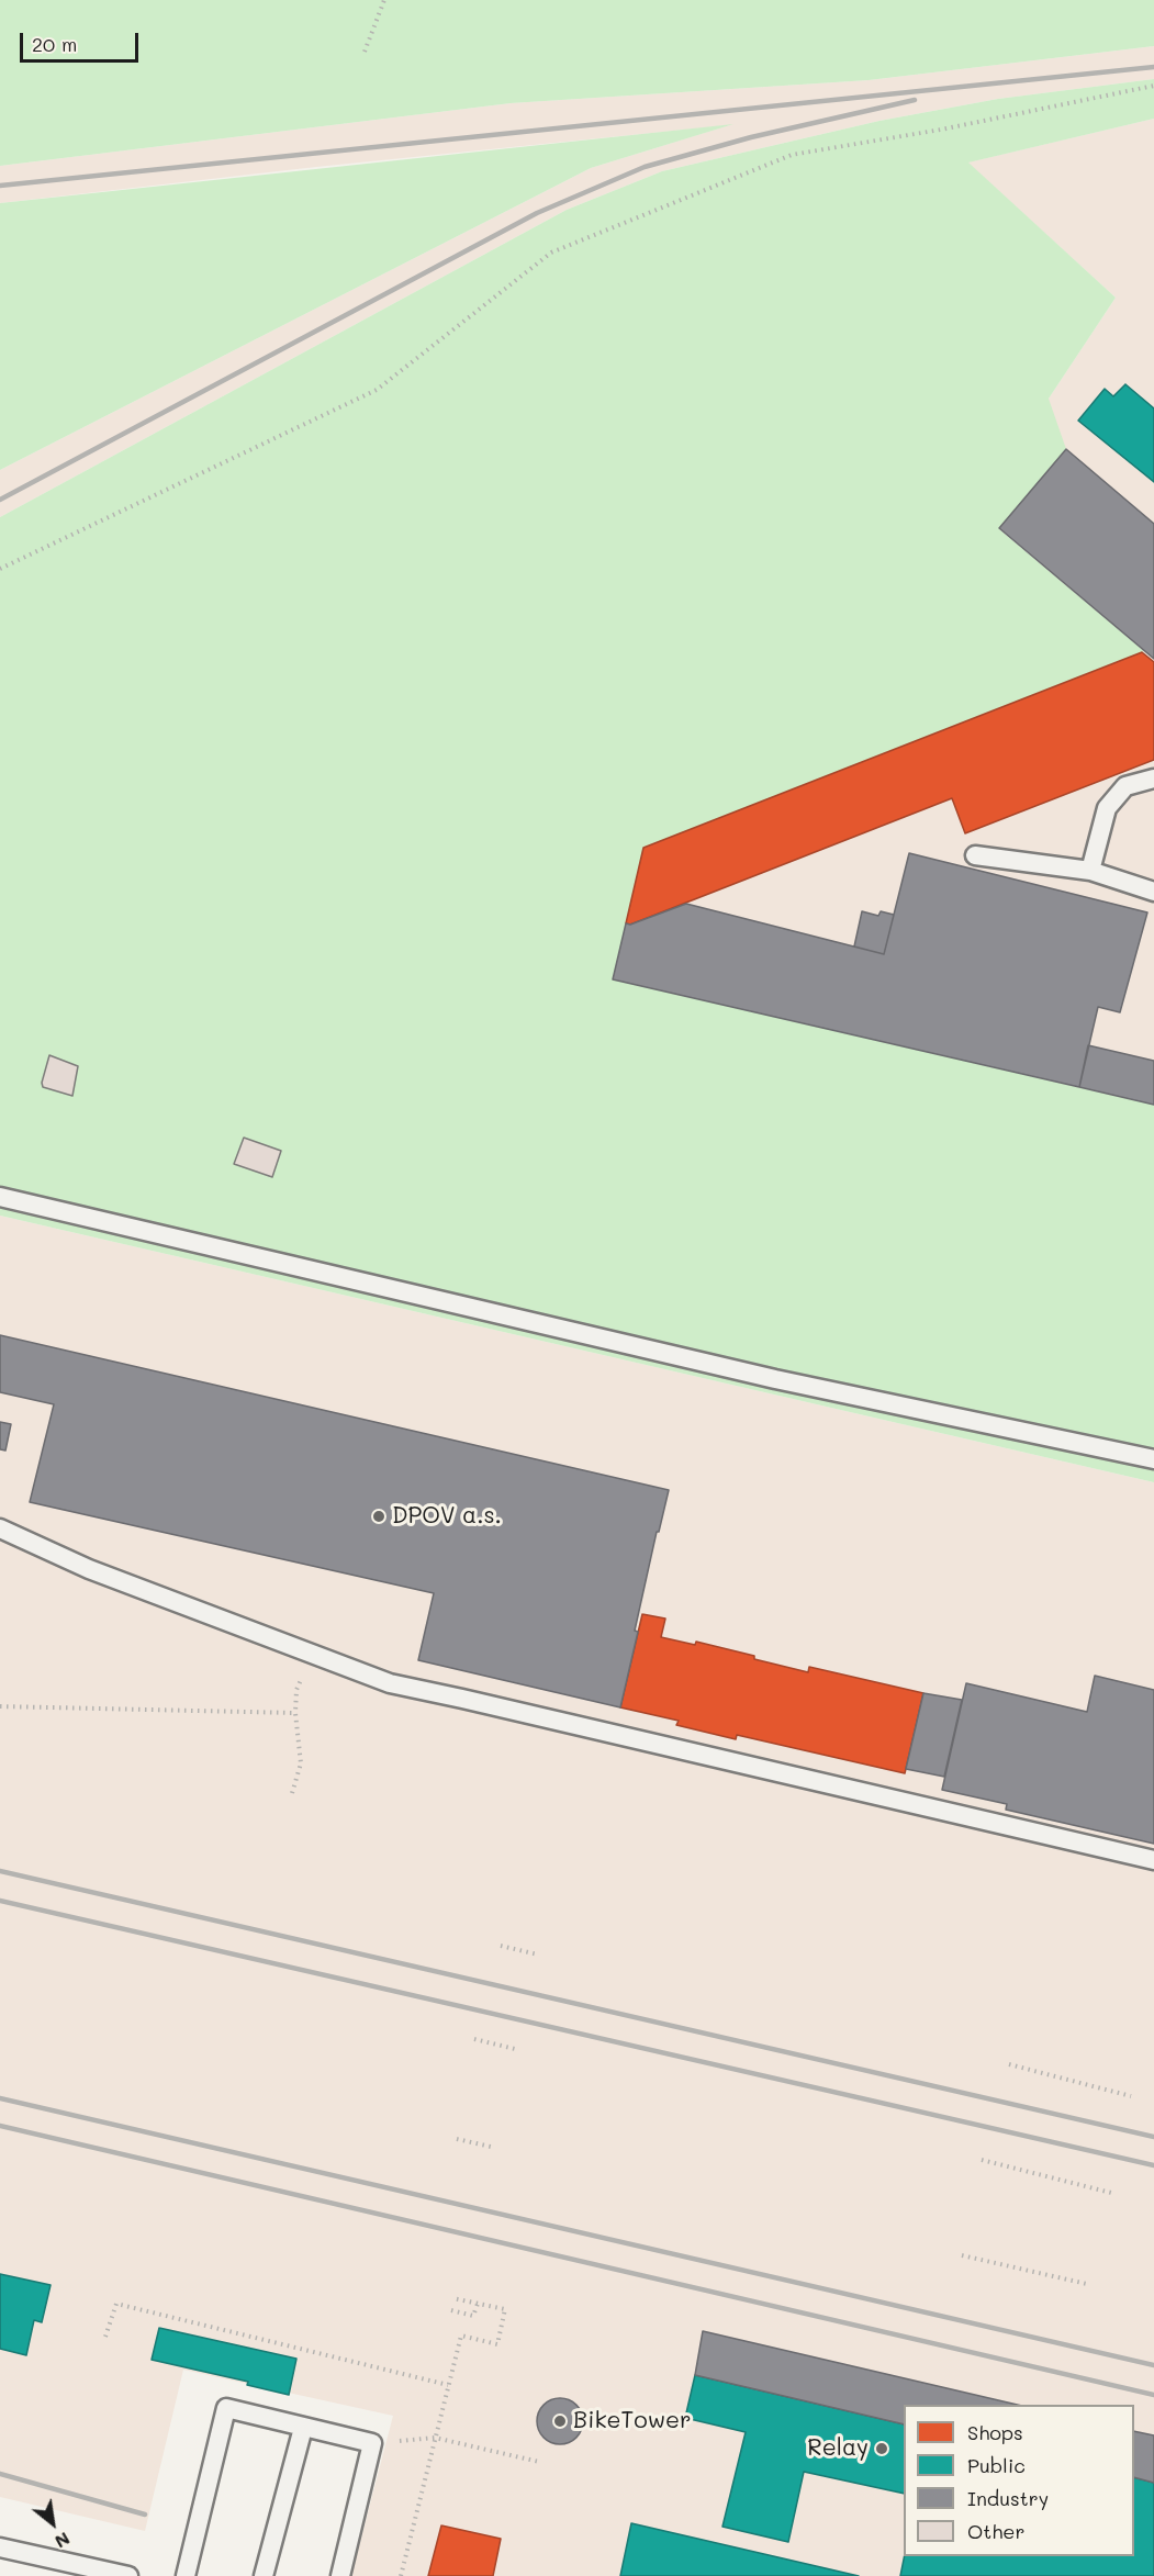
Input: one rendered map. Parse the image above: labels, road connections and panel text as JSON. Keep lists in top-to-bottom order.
{
  "places": ["DPOV a.s.", "BikeTower", "Relay"],
  "legend": [
    "Shops",
    "Public",
    "Industry",
    "Other"
  ],
  "scale_bar": "20 m",
  "north": "bottom right"
}
